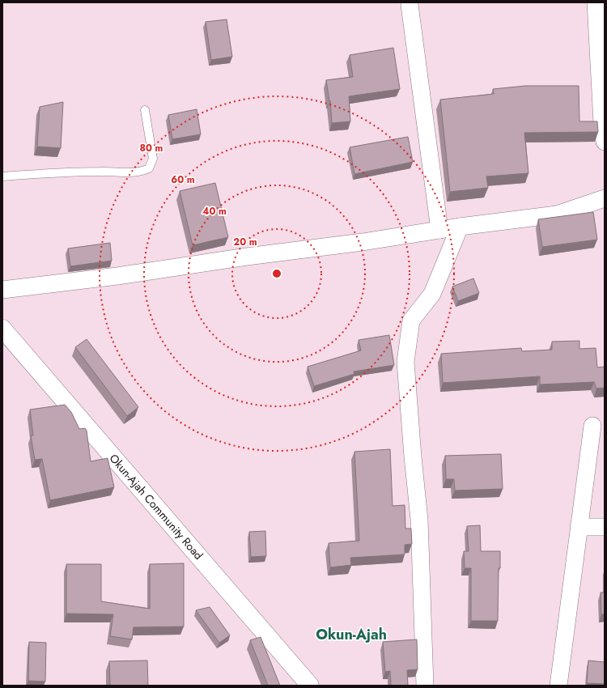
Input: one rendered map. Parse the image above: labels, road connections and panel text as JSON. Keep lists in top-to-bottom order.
{
  "streets": {
    "street": ["Okun-Ajah Community Road"]
  },
  "districts": ["Okun-Ajah"],
  "rings": [
    "80 m",
    "60 m",
    "40 m",
    "20 m"
  ]
}
